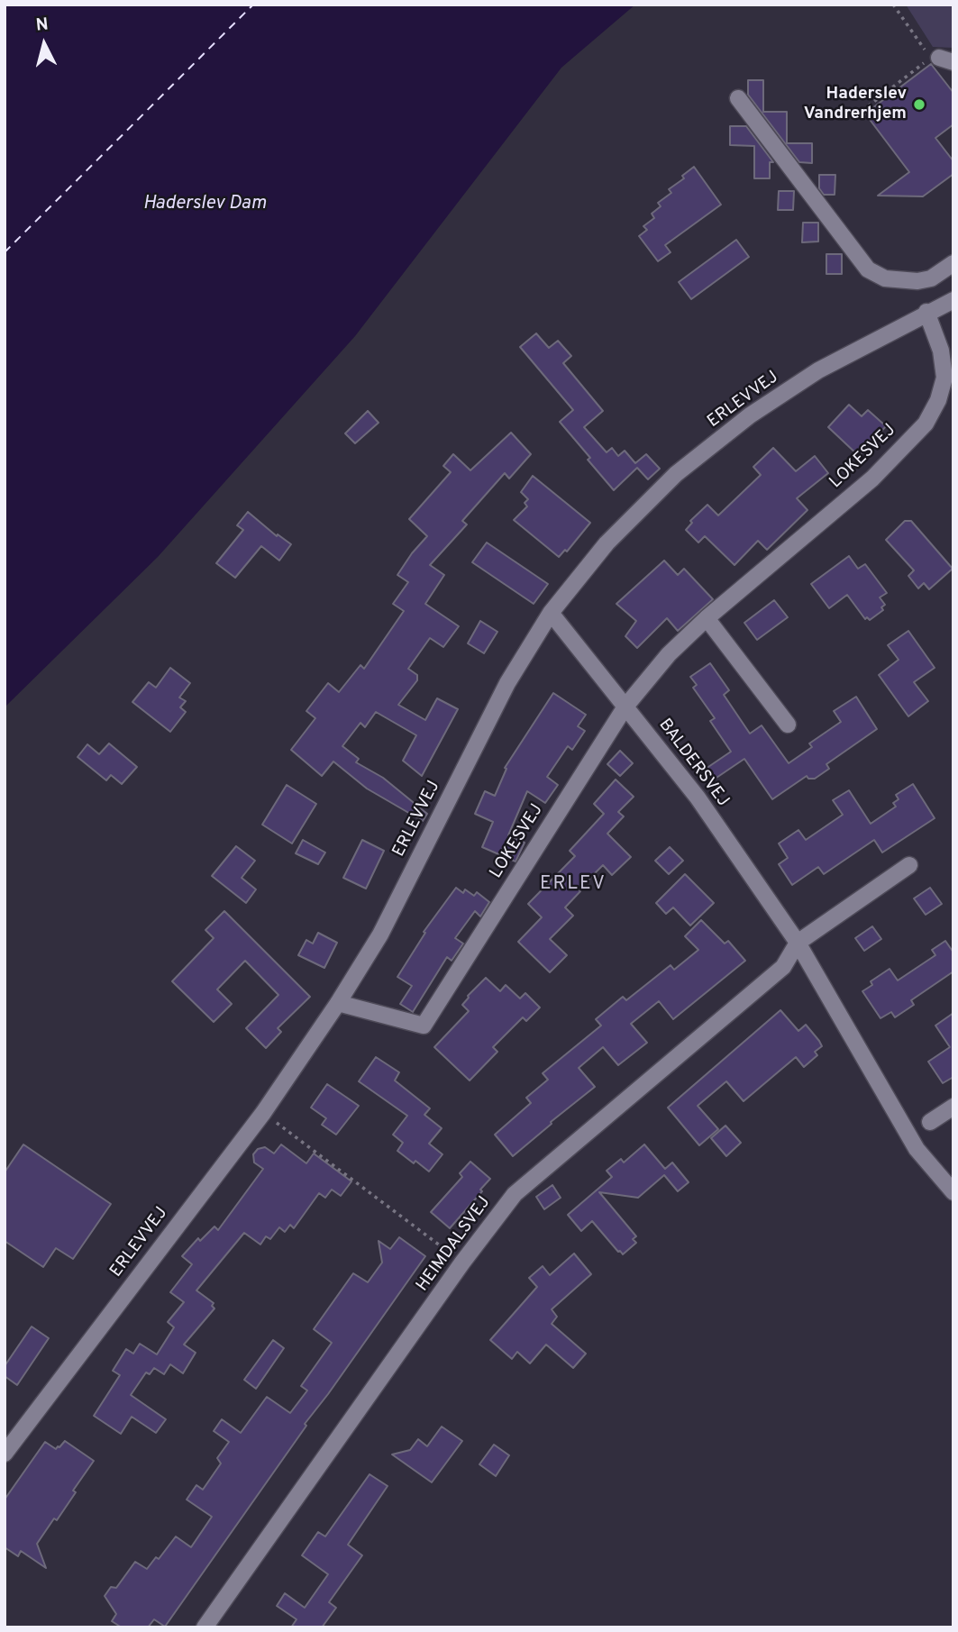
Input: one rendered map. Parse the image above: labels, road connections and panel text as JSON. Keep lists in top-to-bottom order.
{
  "streets": {
    "street": [
      "ERLEVVEJ",
      "LOKESVEJ",
      "BALDERSVEJ",
      "HEIMDALSVEJ"
    ]
  },
  "crossings": [
    ["ERLEVVEJ", "LOKESVEJ"],
    ["ERLEVVEJ", "BALDERSVEJ"],
    ["LOKESVEJ", "BALDERSVEJ"],
    ["BALDERSVEJ", "HEIMDALSVEJ"]
  ],
  "districts": ["ERLEV"],
  "water": ["Haderslev Dam"],
  "places": ["Haderslev Vandrerhjem"],
  "north": "top"
}
